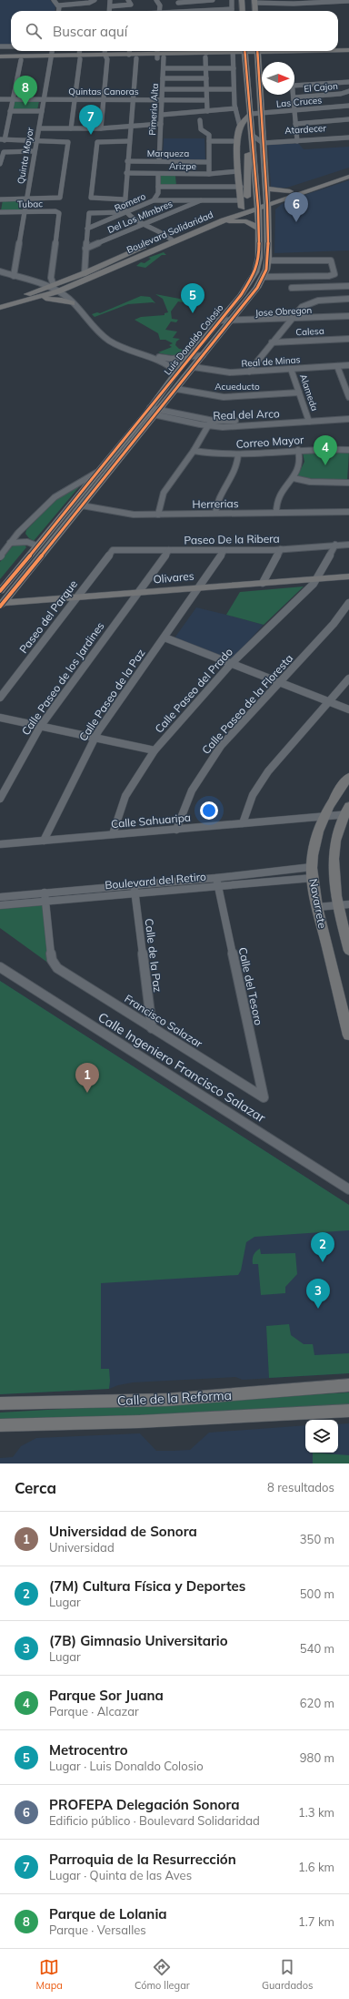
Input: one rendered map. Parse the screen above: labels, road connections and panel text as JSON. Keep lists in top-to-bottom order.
{
  "streets": {
    "main road": [
      "Boulevard Solidaridad",
      "Luis Donaldo Colosio",
      "Olivares",
      "Navarrete",
      "Calle de la Reforma"
    ],
    "street": [
      "El Cajon",
      "Quintas Canoras",
      "Las Cruces",
      "Pimeria Alta",
      "Atardecer",
      "Marqueza",
      "Quinta Mayor",
      "Arizpe",
      "Romero",
      "Tubac",
      "Del Los MImbres",
      "Jose Obregon",
      "Calesa",
      "Real de Minas",
      "Acueducto",
      "Alameda",
      "Real del Arco",
      "Correo Mayor",
      "Herrerias",
      "Paseo De la Ribera",
      "Paseo del Parque",
      "Calle Paseo de los Jardines",
      "Calle Paseo del Prado",
      "Calle Paseo de la Paz",
      "Calle Paseo de la Floresta",
      "Calle Sahuaripa",
      "Boulevard del Retiro",
      "Calle de la Paz",
      "Calle del Tesoro",
      "Francisco Salazar",
      "Calle Ingeniero Francisco Salazar"
    ]
  },
  "crossings": [
    ["Quintas Canoras", "Pimeria Alta"],
    ["Quintas Canoras", "Quinta Mayor"],
    ["Las Cruces", "Luis Donaldo Colosio"],
    ["Pimeria Alta", "Marqueza"],
    ["Atardecer", "Luis Donaldo Colosio"],
    ["Quinta Mayor", "Tubac"],
    ["Arizpe", "Romero"],
    ["Tubac", "Boulevard Solidaridad"],
    ["Boulevard Solidaridad", "Luis Donaldo Colosio"],
    ["Jose Obregon", "Luis Donaldo Colosio"],
    ["Luis Donaldo Colosio", "Real de Minas"],
    ["Luis Donaldo Colosio", "Acueducto"],
    ["Luis Donaldo Colosio", "Real del Arco"],
    ["Luis Donaldo Colosio", "Herrerias"],
    ["Luis Donaldo Colosio", "Olivares"],
    ["Real de Minas", "Alameda"],
    ["Acueducto", "Alameda"],
    ["Alameda", "Real del Arco"],
    ["Paseo De la Ribera", "Paseo del Parque"],
    ["Paseo De la Ribera", "Calle Paseo de los Jardines"],
    ["Paseo De la Ribera", "Calle Paseo del Prado"],
    ["Paseo De la Ribera", "Calle Paseo de la Paz"],
    ["Olivares", "Paseo del Parque"],
    ["Olivares", "Calle Paseo de los Jardines"],
    ["Olivares", "Calle Paseo del Prado"],
    ["Olivares", "Calle Paseo de la Paz"],
    ["Calle Paseo del Prado", "Calle Sahuaripa"],
    ["Calle Paseo de la Paz", "Calle Sahuaripa"],
    ["Calle Paseo de la Floresta", "Calle Sahuaripa"],
    ["Calle Sahuaripa", "Navarrete"],
    ["Boulevard del Retiro", "Navarrete"],
    ["Boulevard del Retiro", "Calle de la Paz"],
    ["Boulevard del Retiro", "Calle del Tesoro"],
    ["Boulevard del Retiro", "Francisco Salazar"],
    ["Calle de la Paz", "Francisco Salazar"],
    ["Calle del Tesoro", "Francisco Salazar"]
  ],
  "north": "right",
  "page": {
    "search": "Buscar aquí",
    "pins": [
      "8",
      "7",
      "6",
      "5",
      "4",
      "1",
      "2",
      "3"
    ],
    "heading": ["Cerca", "8 resultados"],
    "list": [
      {
        "mark": "1",
        "name": "Universidad de Sonora",
        "note": "Universidad",
        "value": "350 m"
      },
      {
        "mark": "2",
        "name": "(7M) Cultura Física y Deportes",
        "note": "Lugar",
        "value": "500 m"
      },
      {
        "mark": "3",
        "name": "(7B) Gimnasio Universitario",
        "note": "Lugar",
        "value": "540 m"
      },
      {
        "mark": "4",
        "name": "Parque Sor Juana",
        "note": "Parque · Alcazar",
        "value": "620 m"
      },
      {
        "mark": "5",
        "name": "Metrocentro",
        "note": "Lugar · Luis Donaldo Colosio",
        "value": "980 m"
      },
      {
        "mark": "6",
        "name": "PROFEPA Delegación Sonora",
        "note": "Edificio público · Boulevard Solidaridad",
        "value": "1.3 km"
      },
      {
        "mark": "7",
        "name": "Parroquia de la Resurrección",
        "note": "Lugar · Quinta de las Aves",
        "value": "1.6 km"
      },
      {
        "mark": "8",
        "name": "Parque de Lolania",
        "note": "Parque · Versalles",
        "value": "1.7 km"
      }
    ],
    "nav": ["Mapa", "Cómo llegar", "Guardados"]
  }
}
